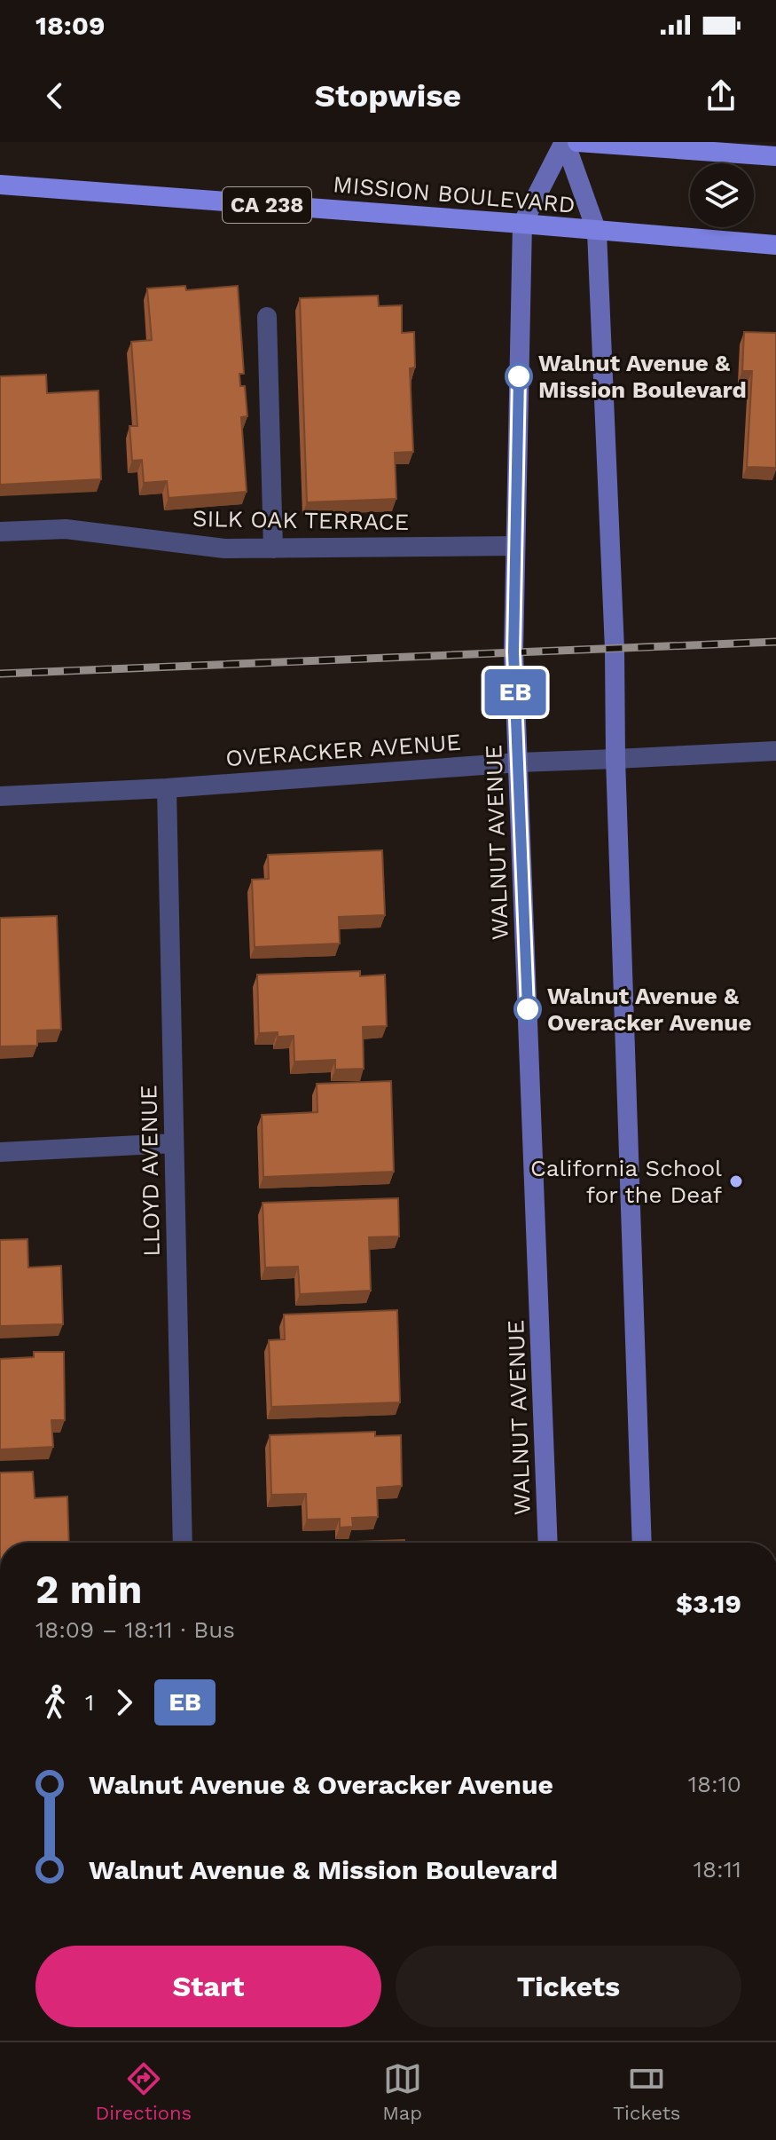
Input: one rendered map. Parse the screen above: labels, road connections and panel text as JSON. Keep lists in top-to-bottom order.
{
  "streets": {
    "main road": ["MISSION BOULEVARD", "CA 238", "WALNUT AVENUE"],
    "street": ["SILK OAK TERRACE", "OVERACKER AVENUE", "LLOYD AVENUE"]
  },
  "crossings": [
    ["MISSION BOULEVARD", "WALNUT AVENUE"],
    ["SILK OAK TERRACE", "WALNUT AVENUE"],
    ["OVERACKER AVENUE", "WALNUT AVENUE"],
    ["OVERACKER AVENUE", "LLOYD AVENUE"]
  ],
  "places": ["Walnut Avenue & Mission Boulevard", "Walnut Avenue & Overacker Avenue", "California School for the Deaf"],
  "lines": ["bus line EB"],
  "page": {
    "status": "18:09",
    "header": "Stopwise",
    "on_map": "EB",
    "heading": ["2 min", "18:09 – 18:11 · Bus", "$3.19"],
    "legs": ["1", "EB"],
    "list": [
      {
        "name": "Walnut Avenue & Overacker Avenue",
        "value": "18:10"
      },
      {
        "name": "Walnut Avenue & Mission Boulevard",
        "value": "18:11"
      }
    ],
    "buttons": ["Start", "Tickets"],
    "tabs": ["Directions", "Map", "Tickets"]
  }
}
